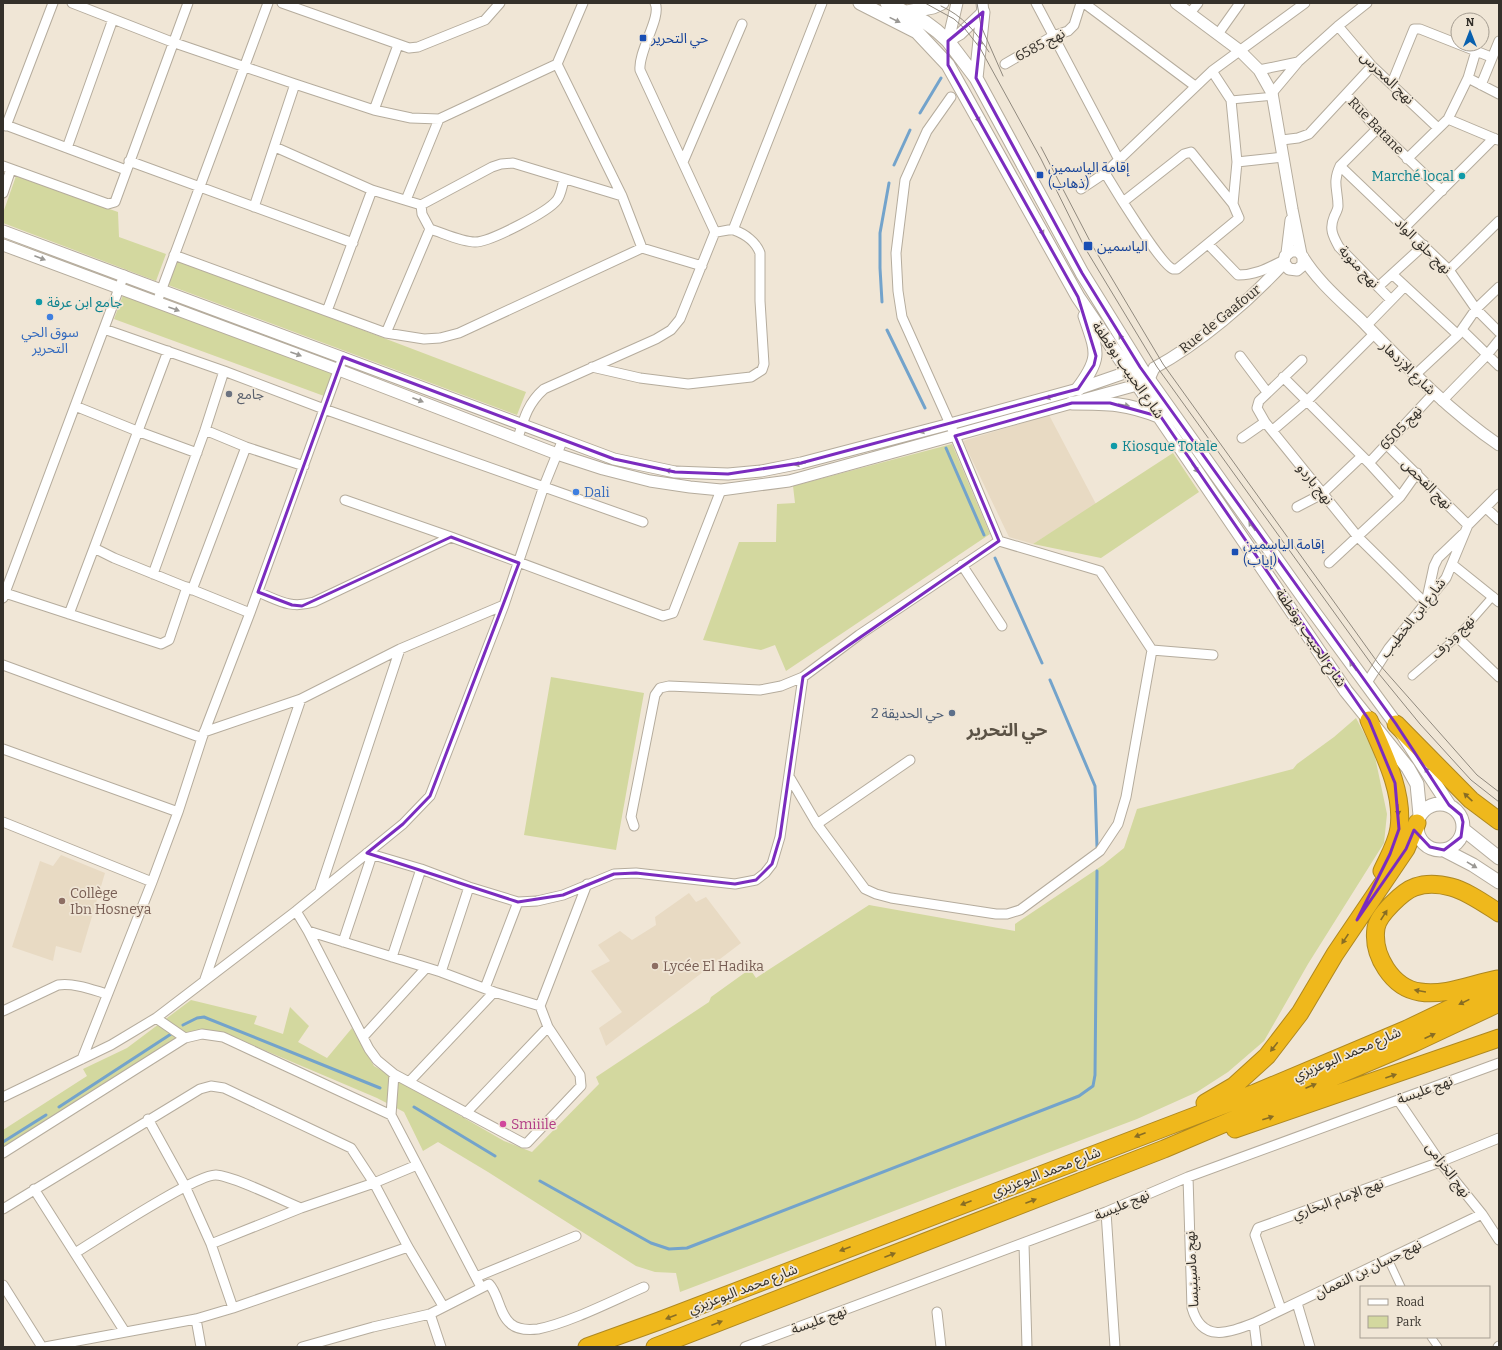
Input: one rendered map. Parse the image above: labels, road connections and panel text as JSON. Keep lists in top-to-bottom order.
{
  "streets": {
    "highway": ["شارع محمد البوعزيزي"],
    "main road": ["شارع الحبيب بوقطفة"],
    "street": [
      "نهج 6585",
      "نهج المحرس",
      "Rue Batane",
      "نهج حلق الواد",
      "نهج منوبة",
      "Rue de Gaafour",
      "شارع الإزدهار",
      "نهج 6505",
      "نهج باردو",
      "نهج الفحص",
      "شارع ابن الخطيب",
      "نهج وذرف",
      "نهج عليسة",
      "نهج الخزامى",
      "نهج الإمام البخاري",
      "نهج ماسينيسا",
      "نهج حسان بن النعمان"
    ]
  },
  "crossings": [
    ["نهج حلق الواد", "نهج منوبة"],
    ["نهج منوبة", "نهج 6505"],
    ["Rue de Gaafour", "شارع الحبيب بوقطفة"],
    ["شارع الإزدهار", "نهج 6505"],
    ["شارع الحبيب بوقطفة", "شارع ابن الخطيب"],
    ["نهج 6505", "نهج باردو"],
    ["نهج 6505", "نهج الفحص"],
    ["نهج باردو", "شارع ابن الخطيب"],
    ["نهج الفحص", "شارع ابن الخطيب"],
    ["نهج عليسة", "نهج الخزامى"],
    ["نهج عليسة", "نهج ماسينيسا"],
    ["نهج الخزامى", "نهج الإمام البخاري"],
    ["نهج الخزامى", "نهج حسان بن النعمان"],
    ["نهج الإمام البخاري", "نهج حسان بن النعمان"],
    ["نهج ماسينيسا", "نهج حسان بن النعمان"]
  ],
  "districts": ["حي التحرير"],
  "places": {
    "transit": [
      "حي التحرير",
      "إقامة الياسمين (ذهاب)",
      "الياسمين",
      "إقامة الياسمين (إياب)"
    ],
    "other": [
      "Marché local",
      "جامع ابن عرفة",
      "سوق الحي التحرير",
      "جامع",
      "Kiosque Totale",
      "Dali",
      "حي الحديقة 2",
      "Collège Ibn Hosneya",
      "Lycée El Hadika",
      "Smiiile"
    ]
  },
  "legend": ["Road", "Park"],
  "north": "top"
}
